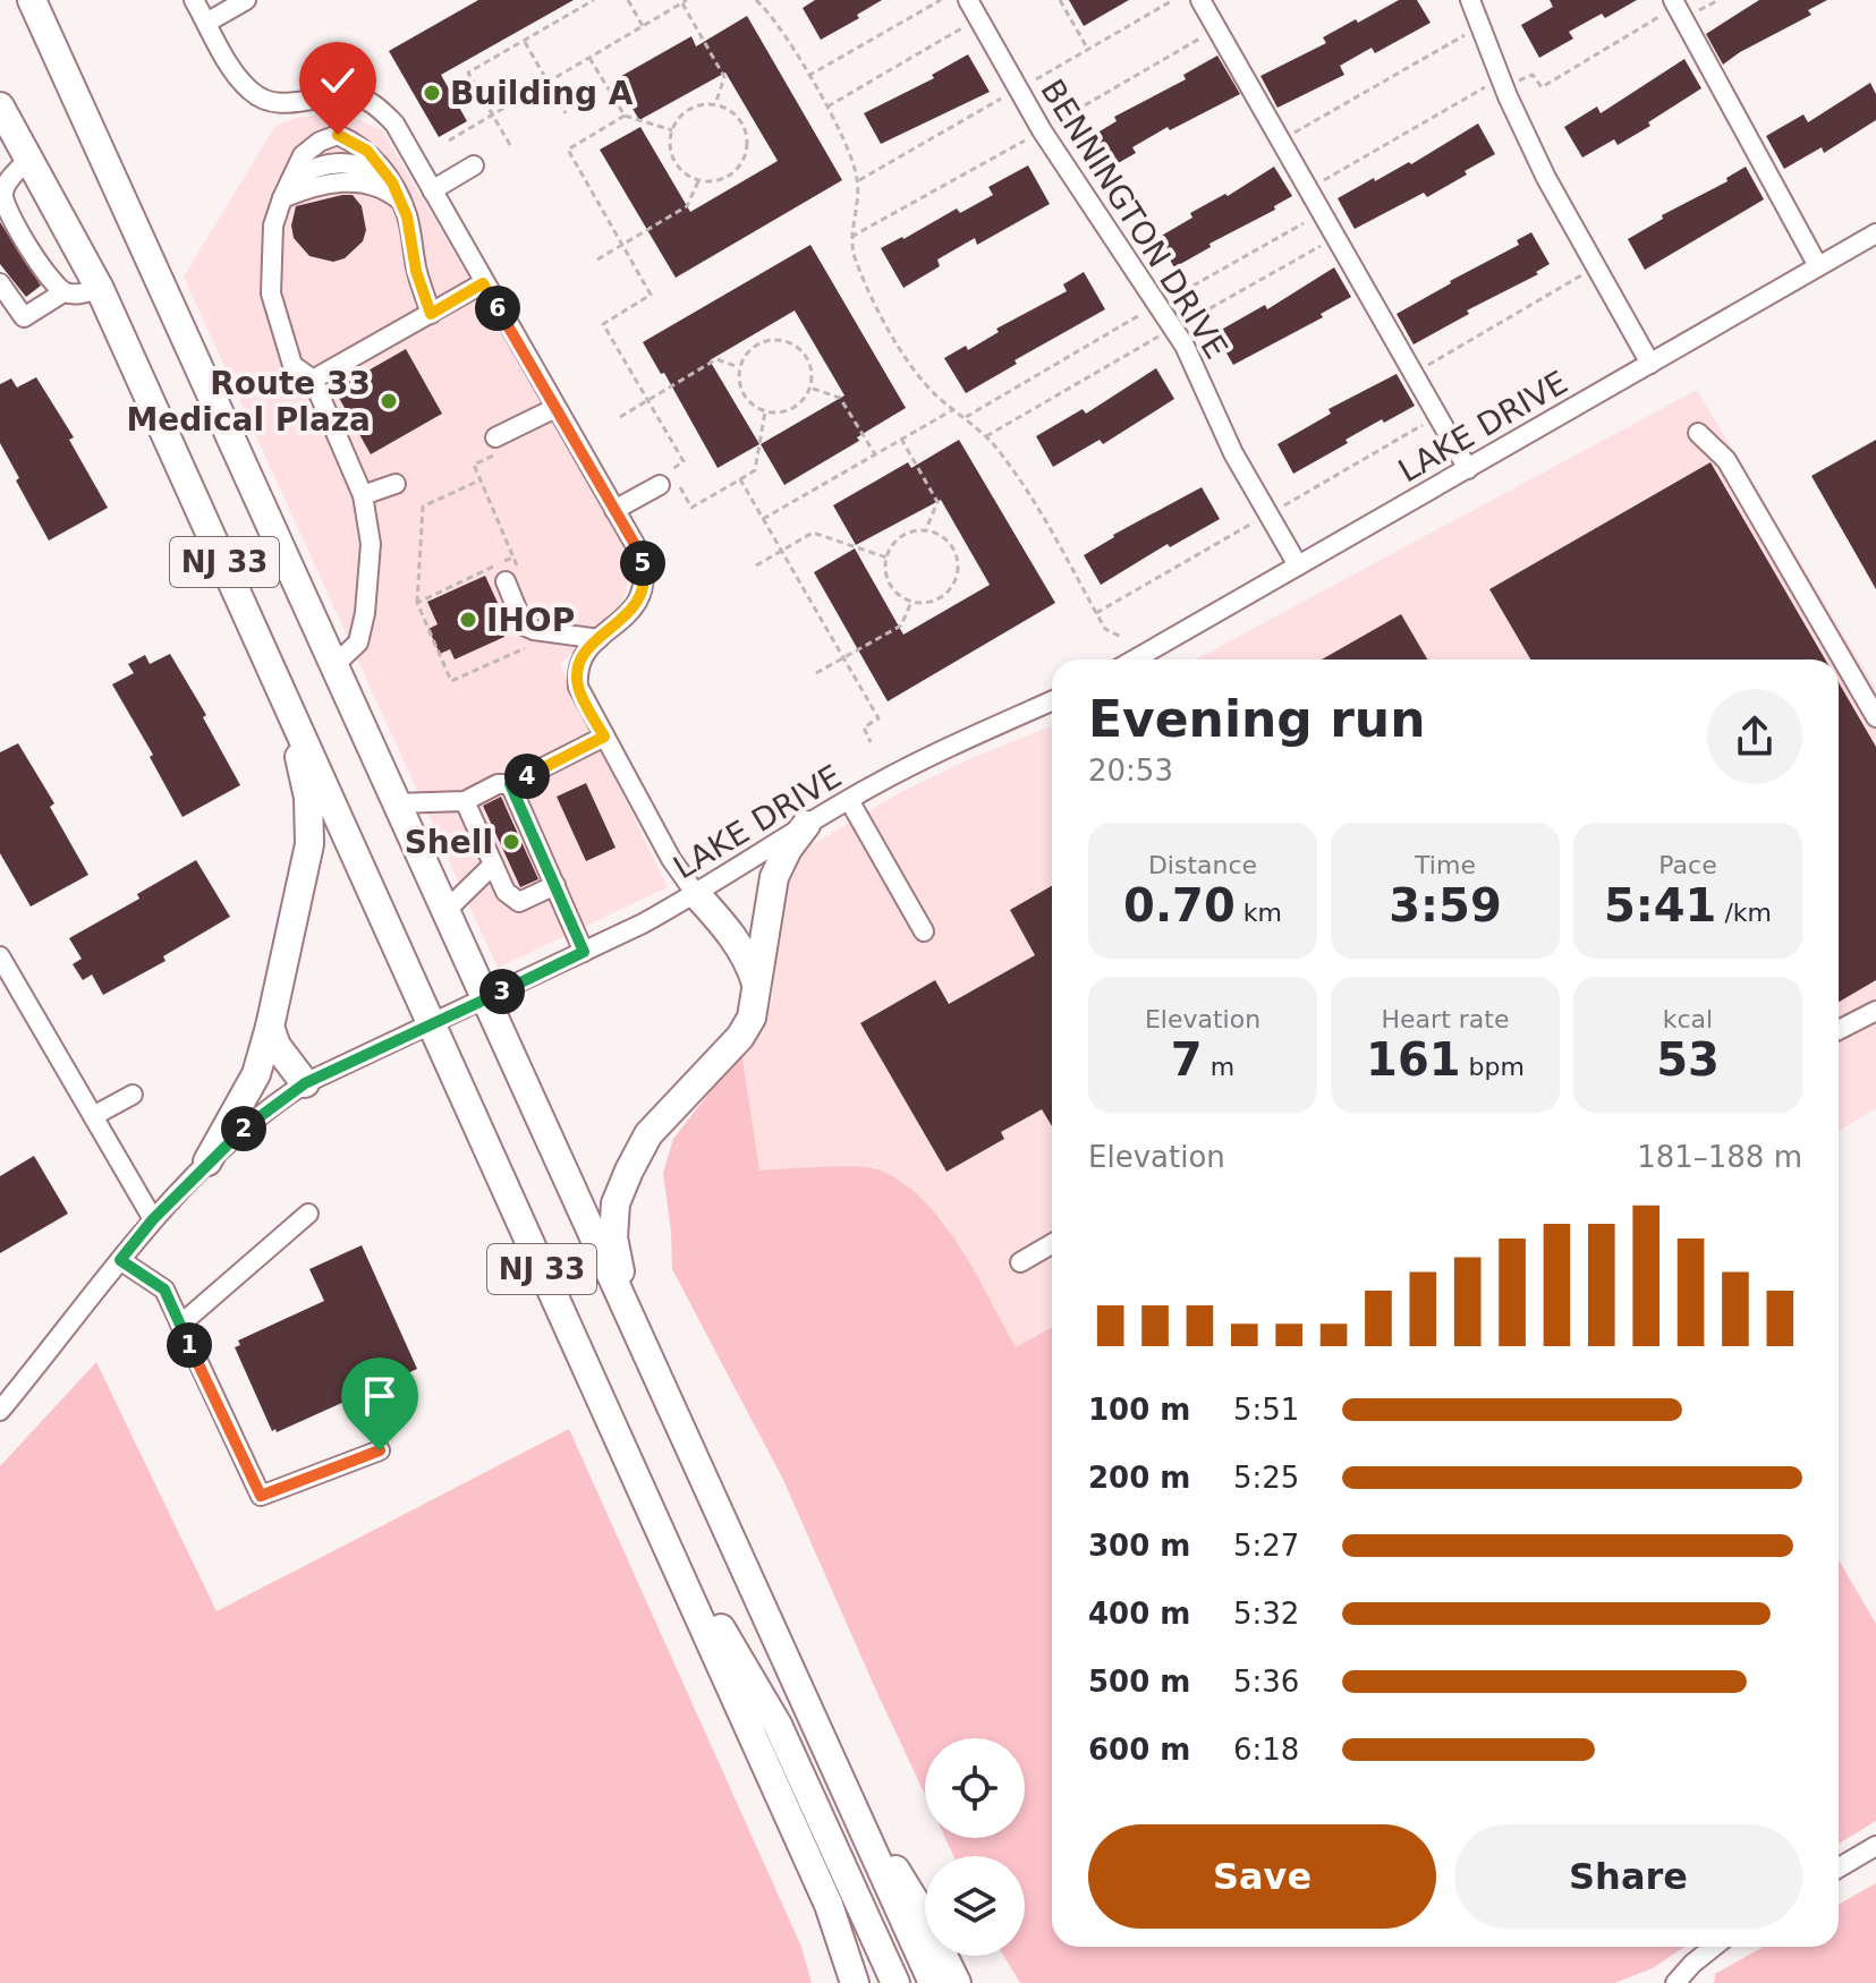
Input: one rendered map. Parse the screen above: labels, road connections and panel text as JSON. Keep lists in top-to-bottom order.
{
  "streets": {
    "highway": ["NJ 33"],
    "street": ["BENNINGTON DRIVE", "LAKE DRIVE"]
  },
  "crossings": [
    ["BENNINGTON DRIVE", "LAKE DRIVE"],
    ["LAKE DRIVE", "NJ 33"]
  ],
  "places": [
    "Building A",
    "Route 33 Medical Plaza",
    "IHOP",
    "Shell"
  ],
  "page": {
    "pins": [
      "6",
      "5",
      "4",
      "3",
      "2",
      "1"
    ],
    "heading": ["Evening run", "20:53"],
    "stats": [
      ["Distance", "0.70 km"],
      ["Time", "3:59"],
      ["Pace", "5:41 /km"],
      ["Elevation", "7 m"],
      ["Heart rate", "161 bpm"],
      ["kcal", "53"]
    ],
    "chart": ["Elevation", "181–188 m"],
    "list": [
      {
        "name": "100 m",
        "note": "5:51"
      },
      {
        "name": "200 m",
        "note": "5:25"
      },
      {
        "name": "300 m",
        "note": "5:27"
      },
      {
        "name": "400 m",
        "note": "5:32"
      },
      {
        "name": "500 m",
        "note": "5:36"
      },
      {
        "name": "600 m",
        "note": "6:18"
      }
    ],
    "buttons": ["Save", "Share"]
  }
}
